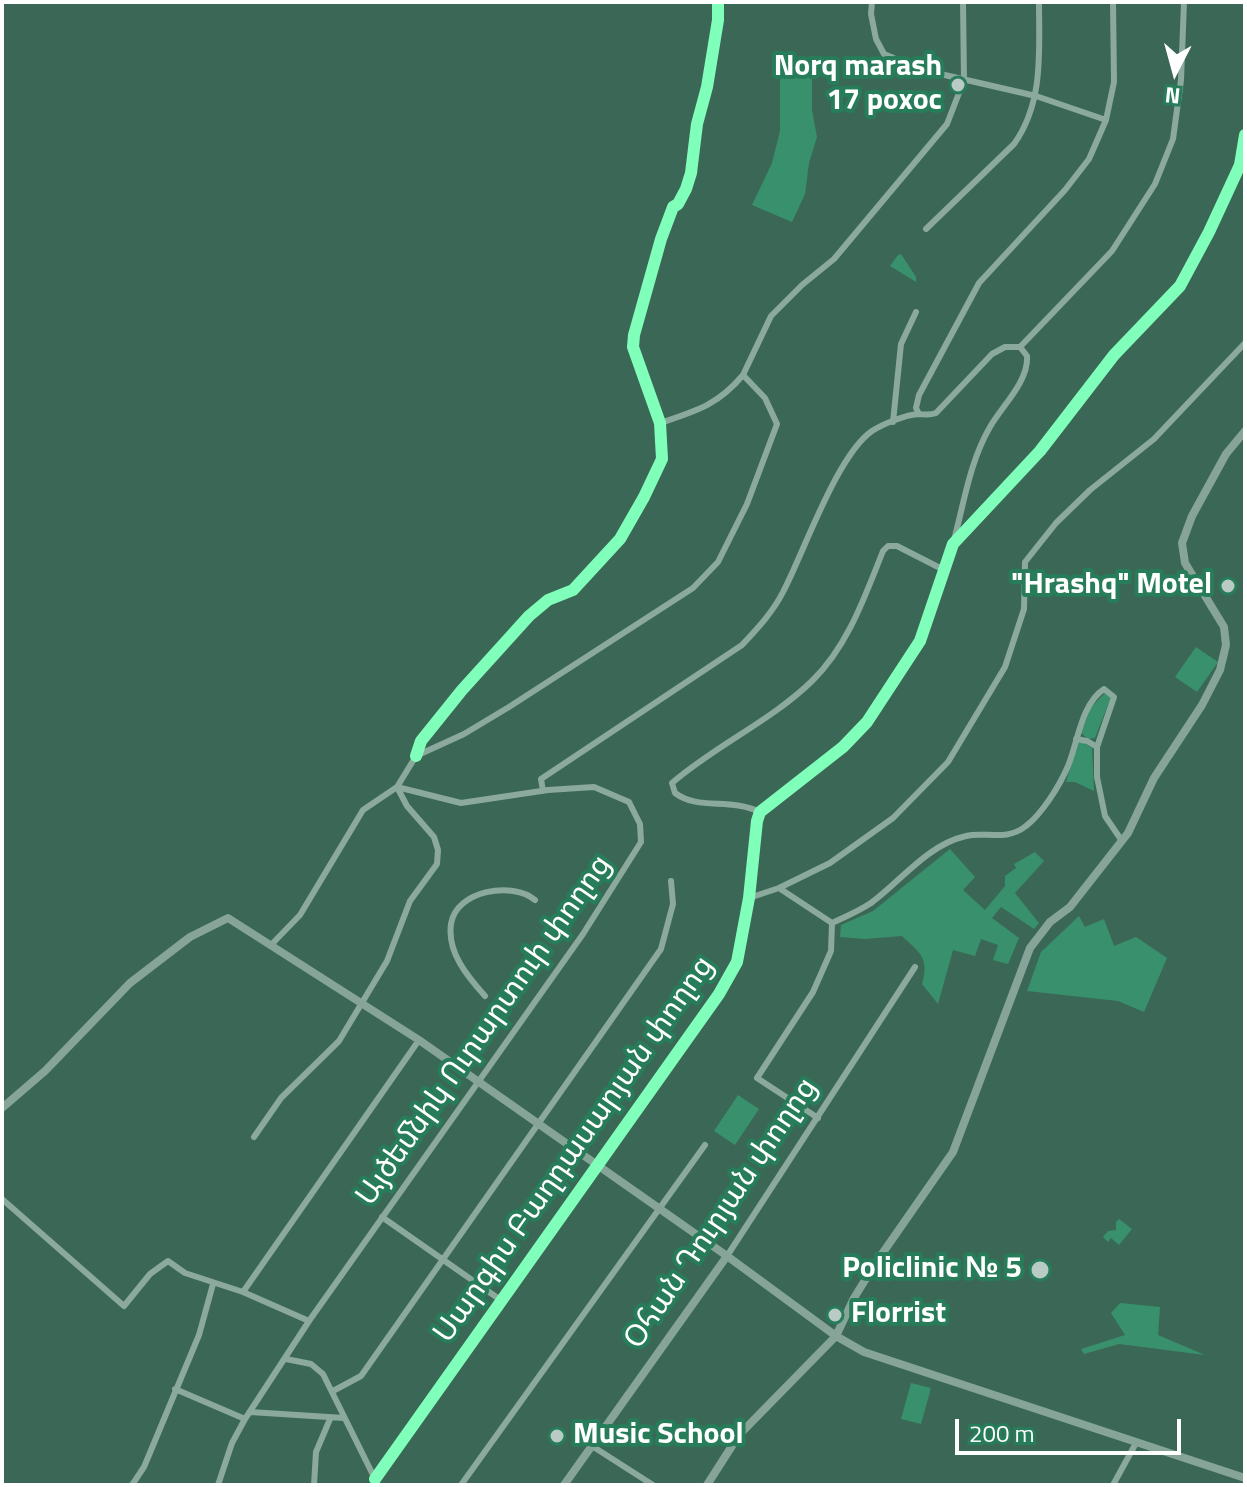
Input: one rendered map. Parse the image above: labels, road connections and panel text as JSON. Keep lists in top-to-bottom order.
{
  "streets": {
    "main road": ["Օհան Դուրյան փողոց"],
    "street": ["Այծեմնիկ Ուրարտուի փողոց", "Սարգիս Բաղդասարյան փողոց"]
  },
  "places": [
    "Norq marash 17 poxoc",
    "\"Hrashq\" Motel",
    "Policlinic № 5",
    "Florrist",
    "Music School"
  ],
  "scale_bar": "200 m",
  "north": "bottom"
}
